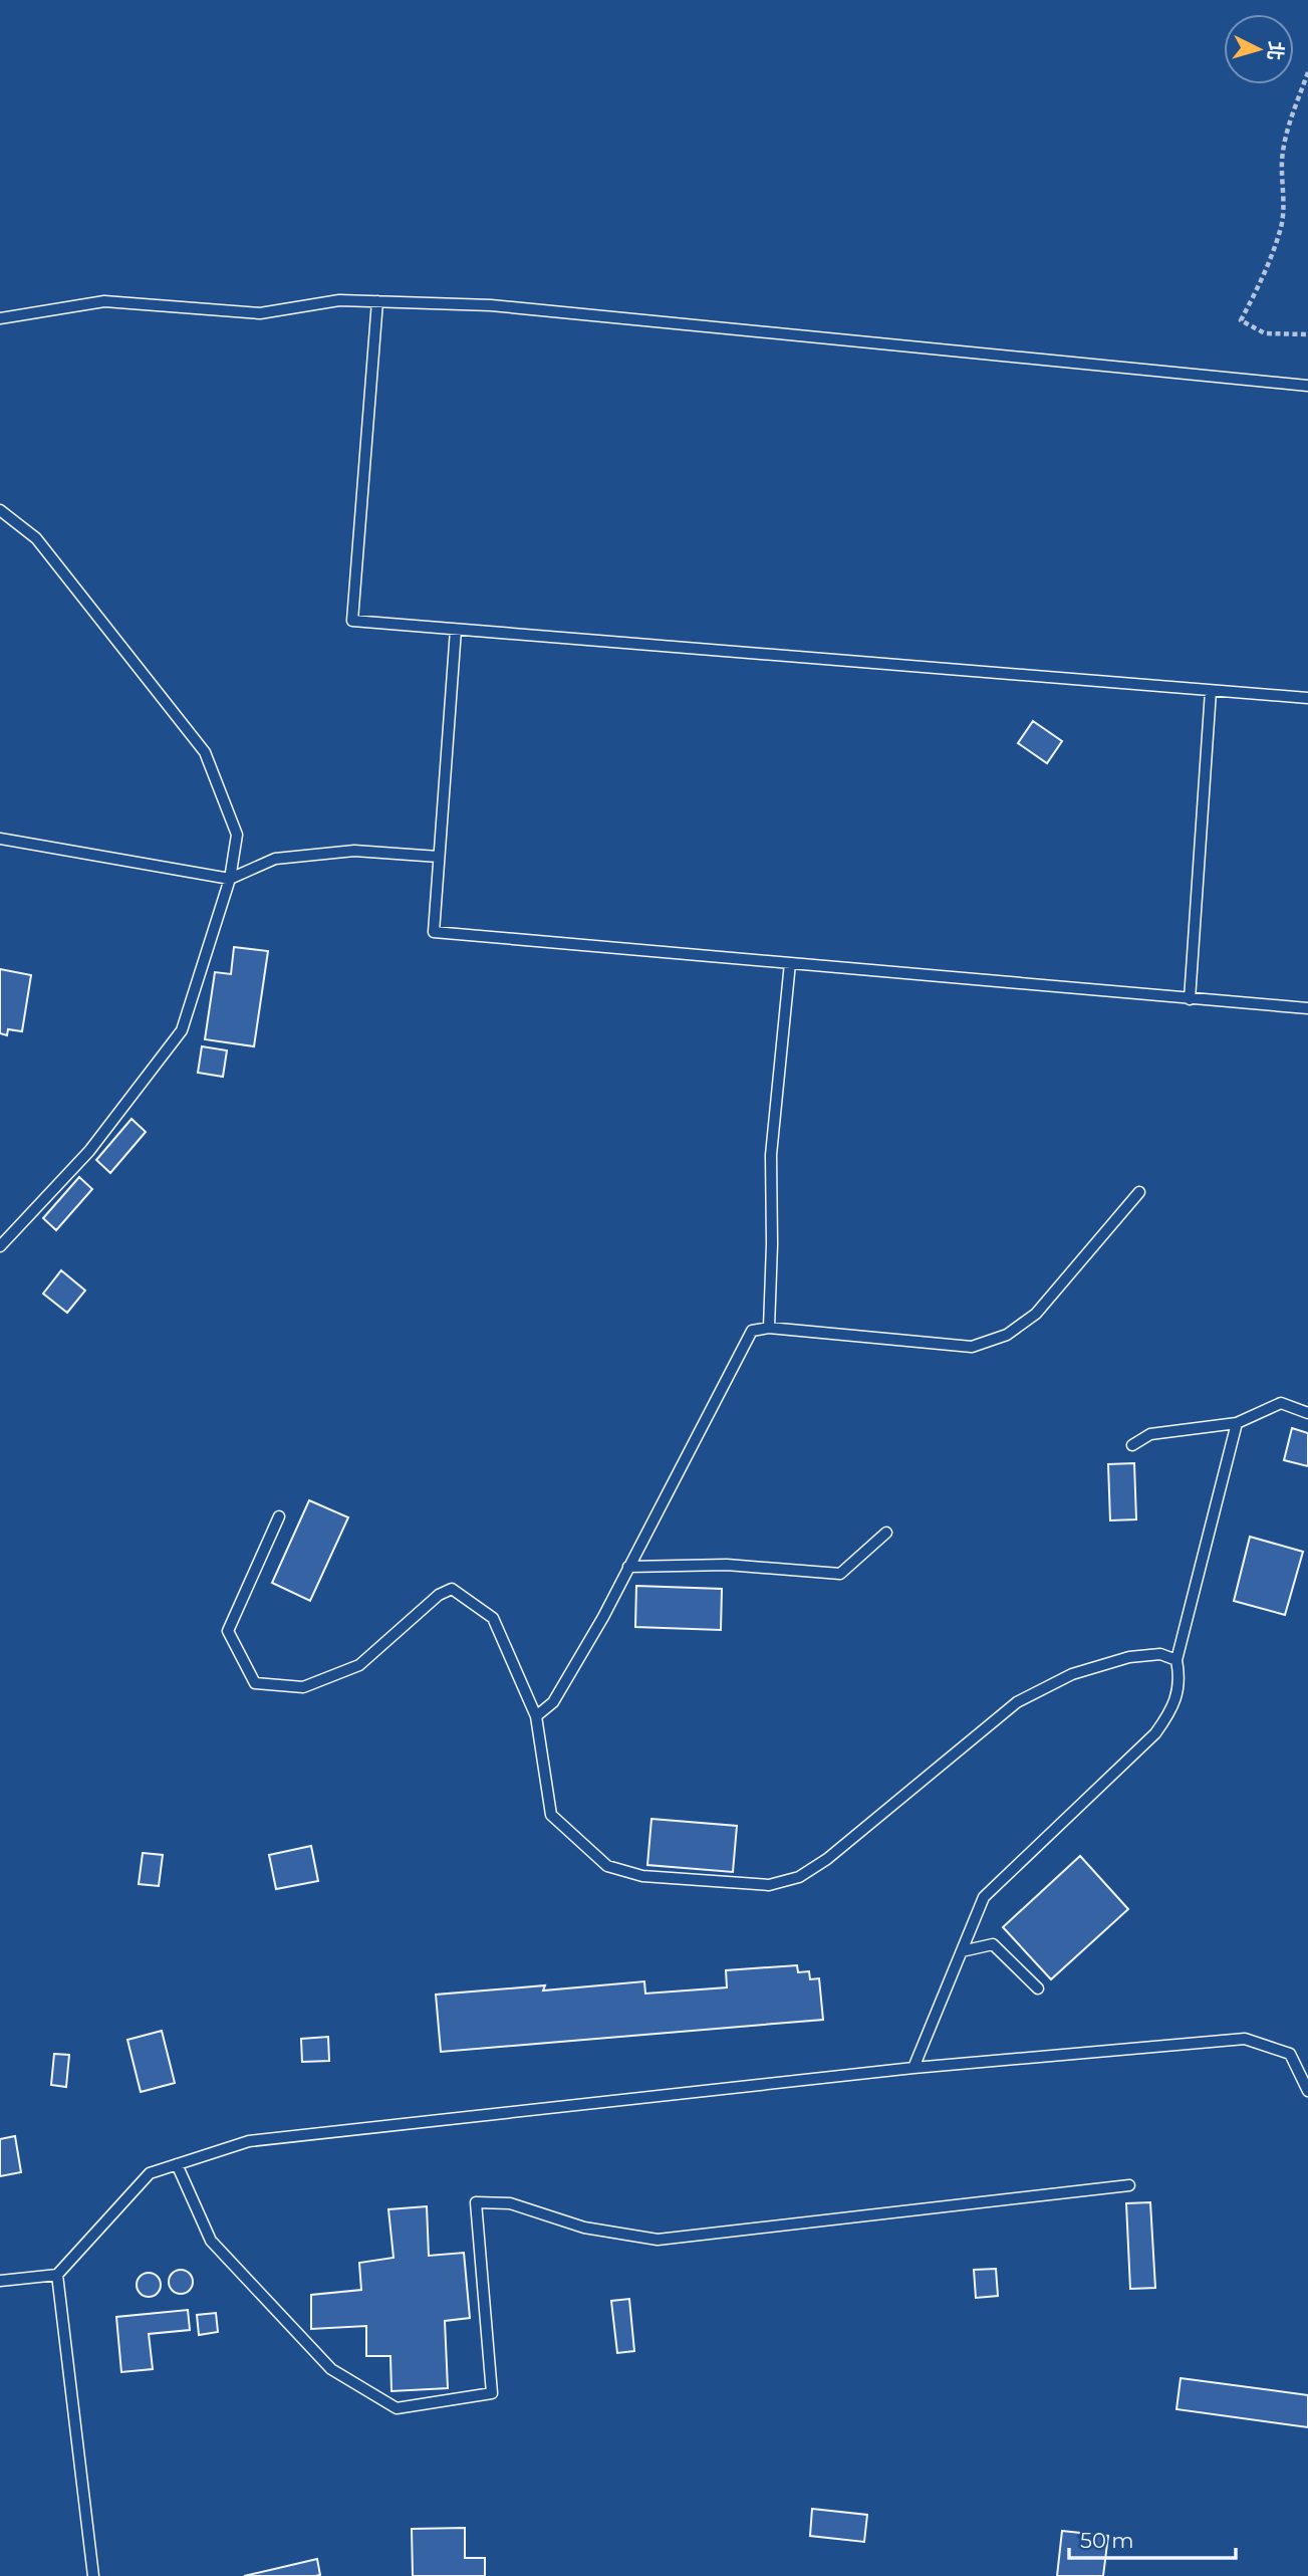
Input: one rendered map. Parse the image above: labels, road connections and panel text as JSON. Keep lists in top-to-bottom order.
{
  "scale_bar": "50 m",
  "north": "right"
}
